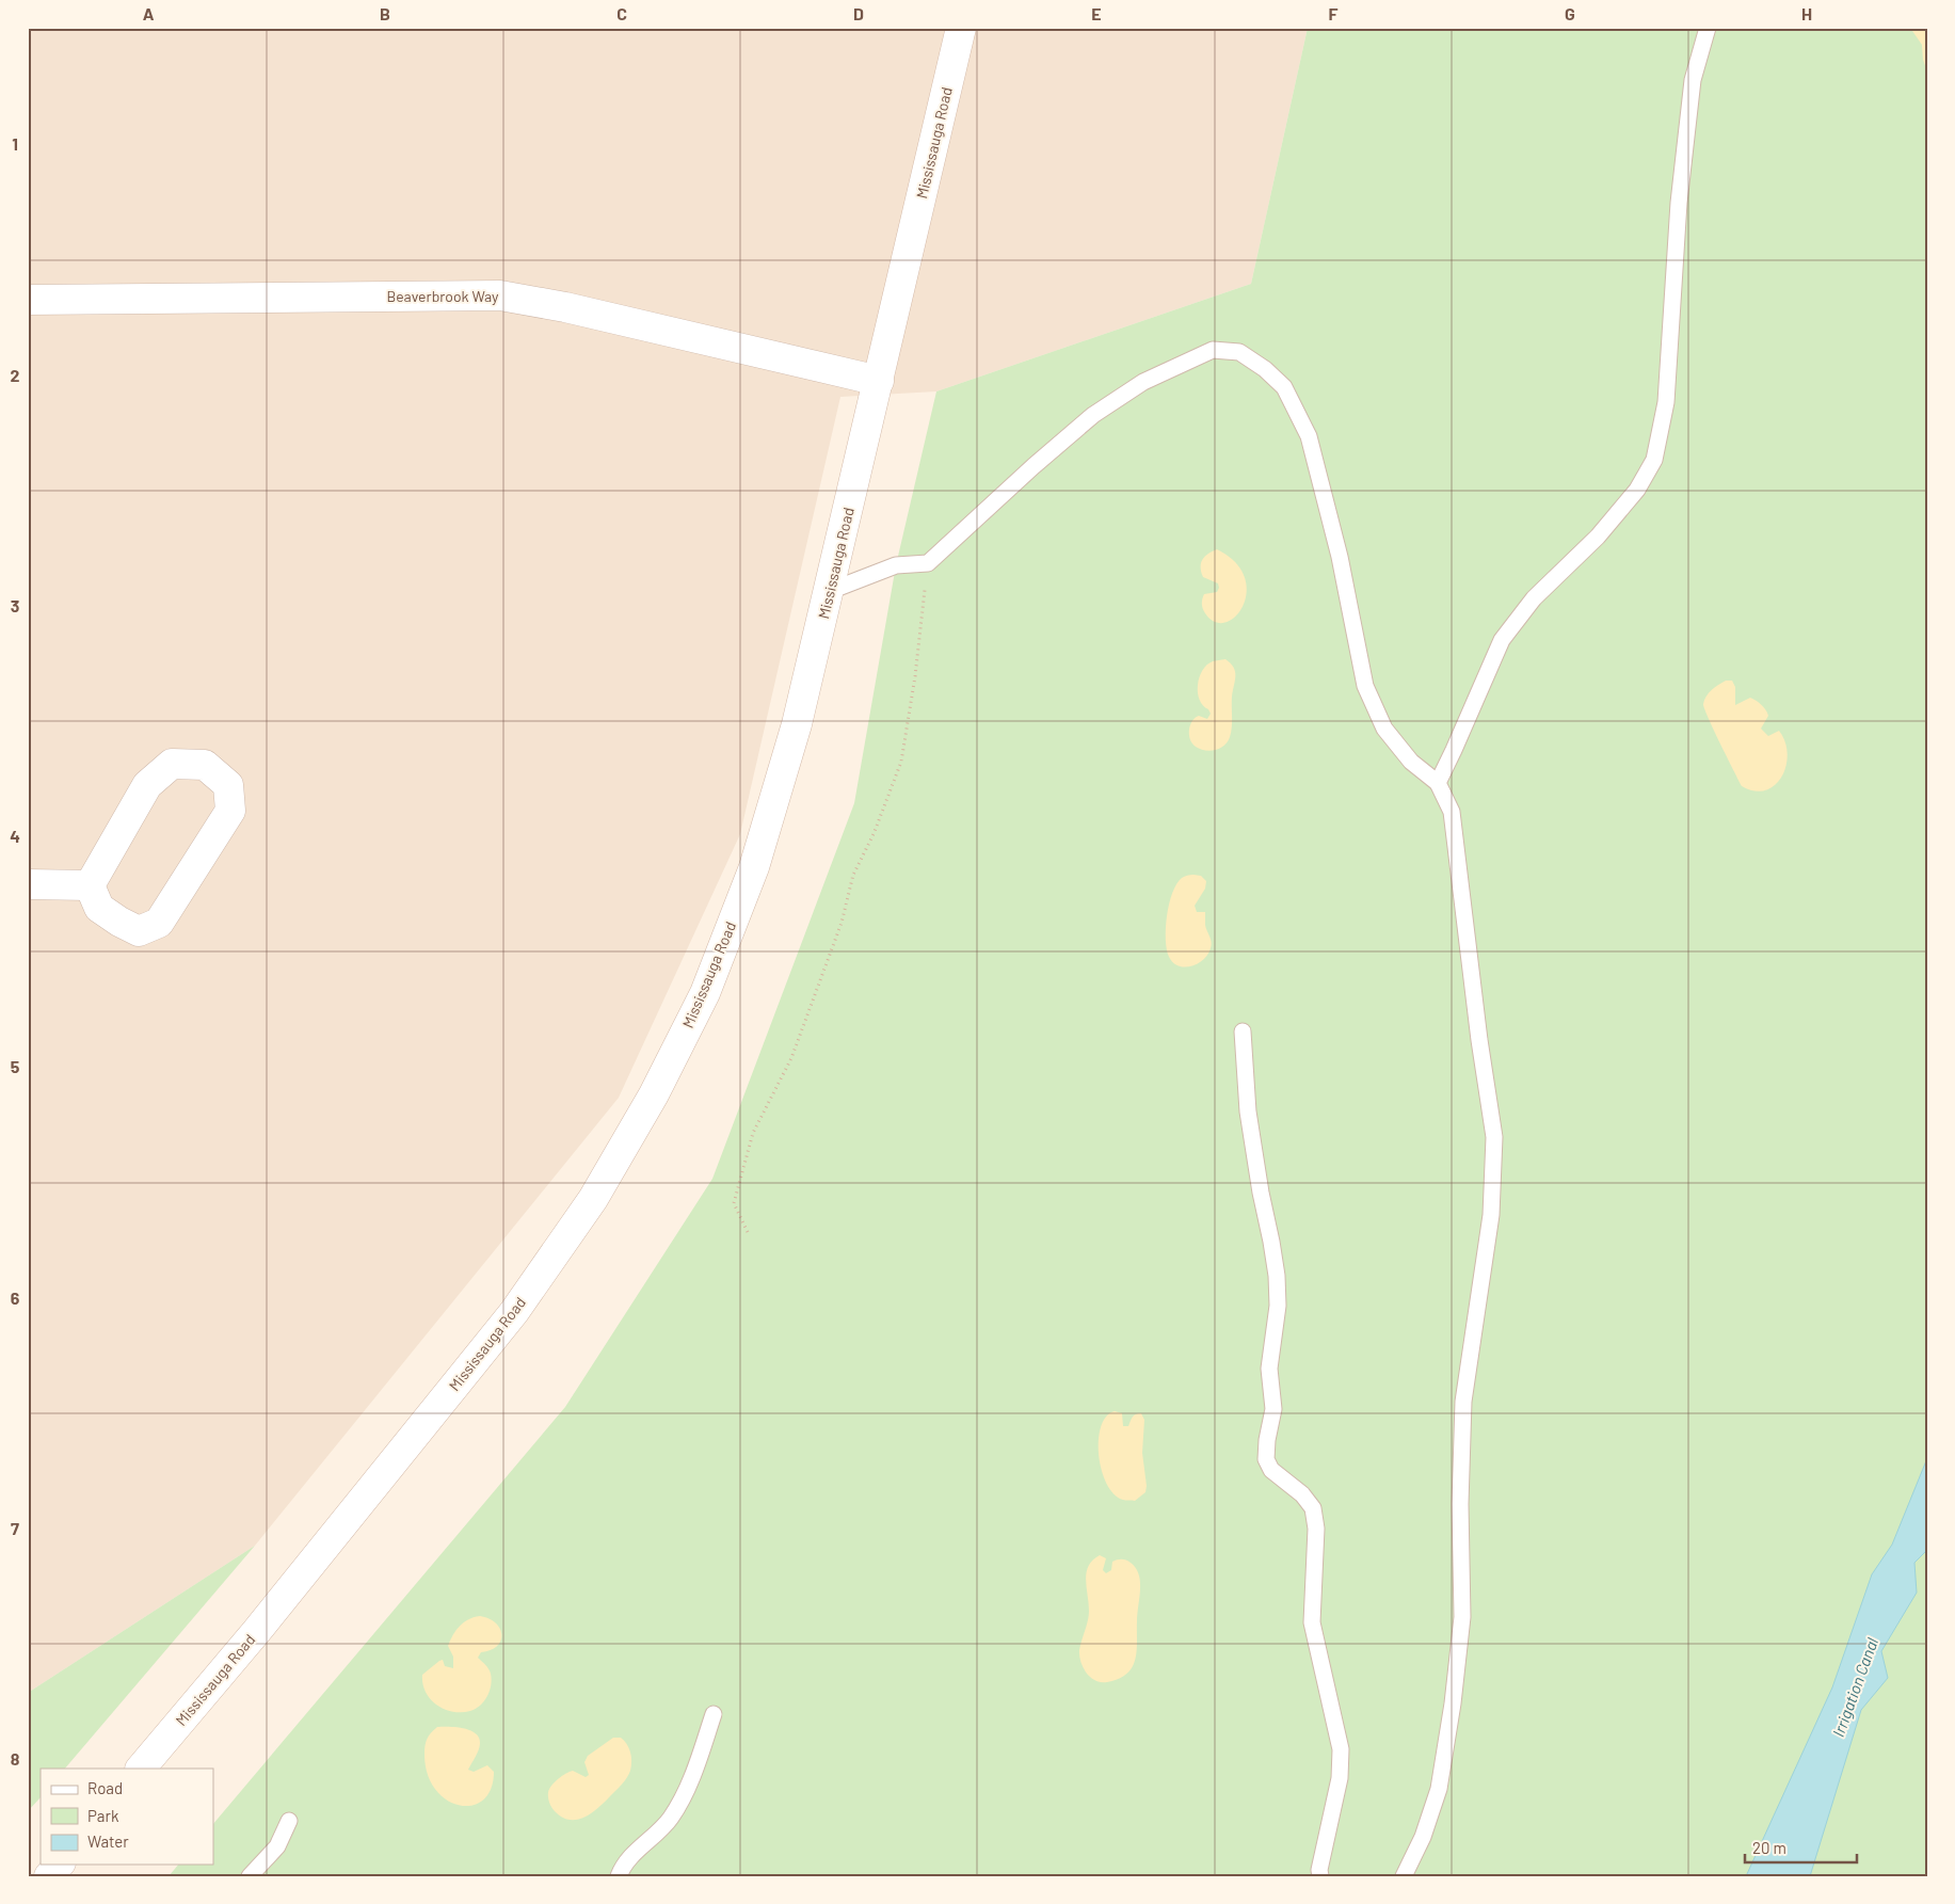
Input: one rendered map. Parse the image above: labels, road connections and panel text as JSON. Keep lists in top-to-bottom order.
{
  "streets": {
    "main road": ["Mississauga Road", "Beaverbrook Way"]
  },
  "crossings": [
    ["Mississauga Road", "Beaverbrook Way"]
  ],
  "water": ["Irrigation Canal"],
  "legend": ["Road", "Park", "Water"],
  "scale_bar": "20 m",
  "grid": {
    "columns": [
      "A",
      "B",
      "C",
      "D",
      "E",
      "F",
      "G",
      "H"
    ],
    "rows": [
      "1",
      "2",
      "3",
      "4",
      "5",
      "6",
      "7",
      "8"
    ]
  }
}
